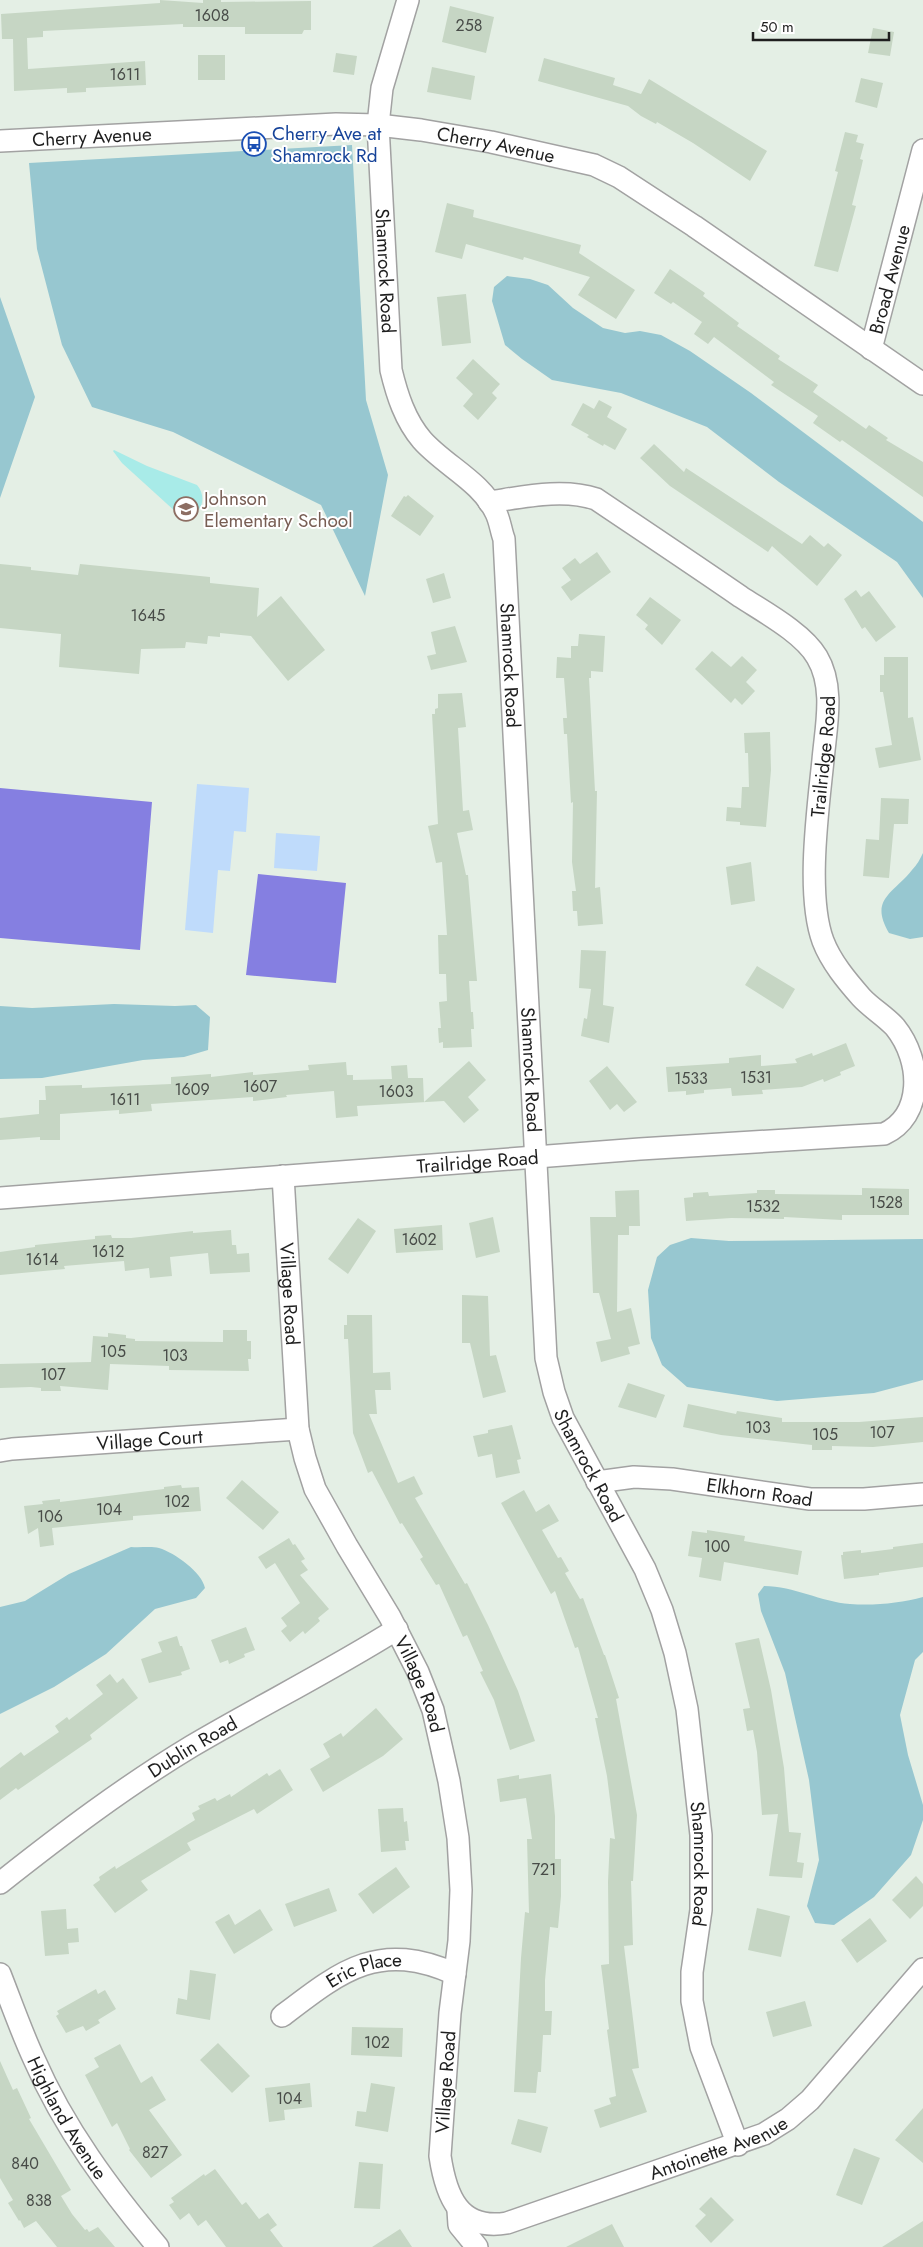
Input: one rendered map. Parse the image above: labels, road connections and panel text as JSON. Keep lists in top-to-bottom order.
{
  "streets": {
    "street": [
      "Cherry Avenue",
      "Shamrock Road",
      "Broad Avenue",
      "Trailridge Road",
      "Village Road",
      "Village Court",
      "Elkhorn Road",
      "Dublin Road",
      "Eric Place",
      "Highland Avenue",
      "Antoinette Avenue"
    ]
  },
  "crossings": [
    ["Cherry Avenue", "Shamrock Road"],
    ["Cherry Avenue", "Broad Avenue"],
    ["Shamrock Road", "Trailridge Road"],
    ["Shamrock Road", "Elkhorn Road"],
    ["Shamrock Road", "Antoinette Avenue"],
    ["Trailridge Road", "Village Road"],
    ["Village Road", "Village Court"],
    ["Village Road", "Dublin Road"],
    ["Village Road", "Eric Place"],
    ["Village Road", "Antoinette Avenue"]
  ],
  "places": {
    "bus stop": ["Cherry Ave at Shamrock Rd"],
    "school or university": ["Johnson Elementary School"]
  },
  "house_numbers": [
    "1608",
    "258",
    "1611",
    "1645",
    "1531",
    "1533",
    "1607",
    "1609",
    "1603",
    "1611",
    "1528",
    "1532",
    "1602",
    "1612",
    "1614",
    "105",
    "103",
    "107",
    "103",
    "107",
    "105",
    "102",
    "104",
    "106",
    "100",
    "721",
    "102",
    "104",
    "827",
    "840",
    "838"
  ],
  "scale_bar": "50 m"
}
